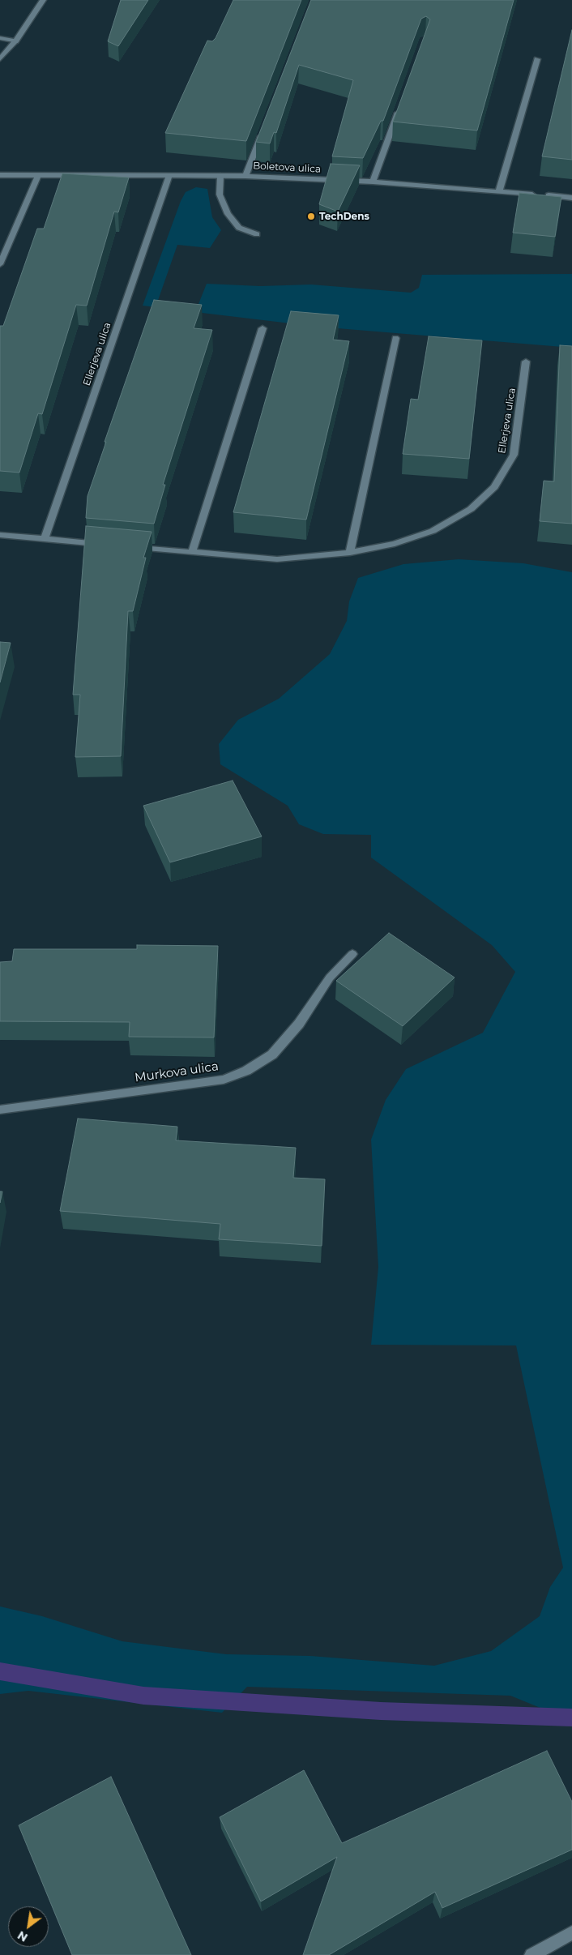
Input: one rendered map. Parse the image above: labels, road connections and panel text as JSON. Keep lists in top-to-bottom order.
{
  "streets": {
    "street": ["Boletova ulica", "Ellerjeva ulica", "Murkova ulica"]
  },
  "crossings": [
    ["Boletova ulica", "Ellerjeva ulica"]
  ],
  "places": ["TechDens"],
  "north": "bottom left"
}
